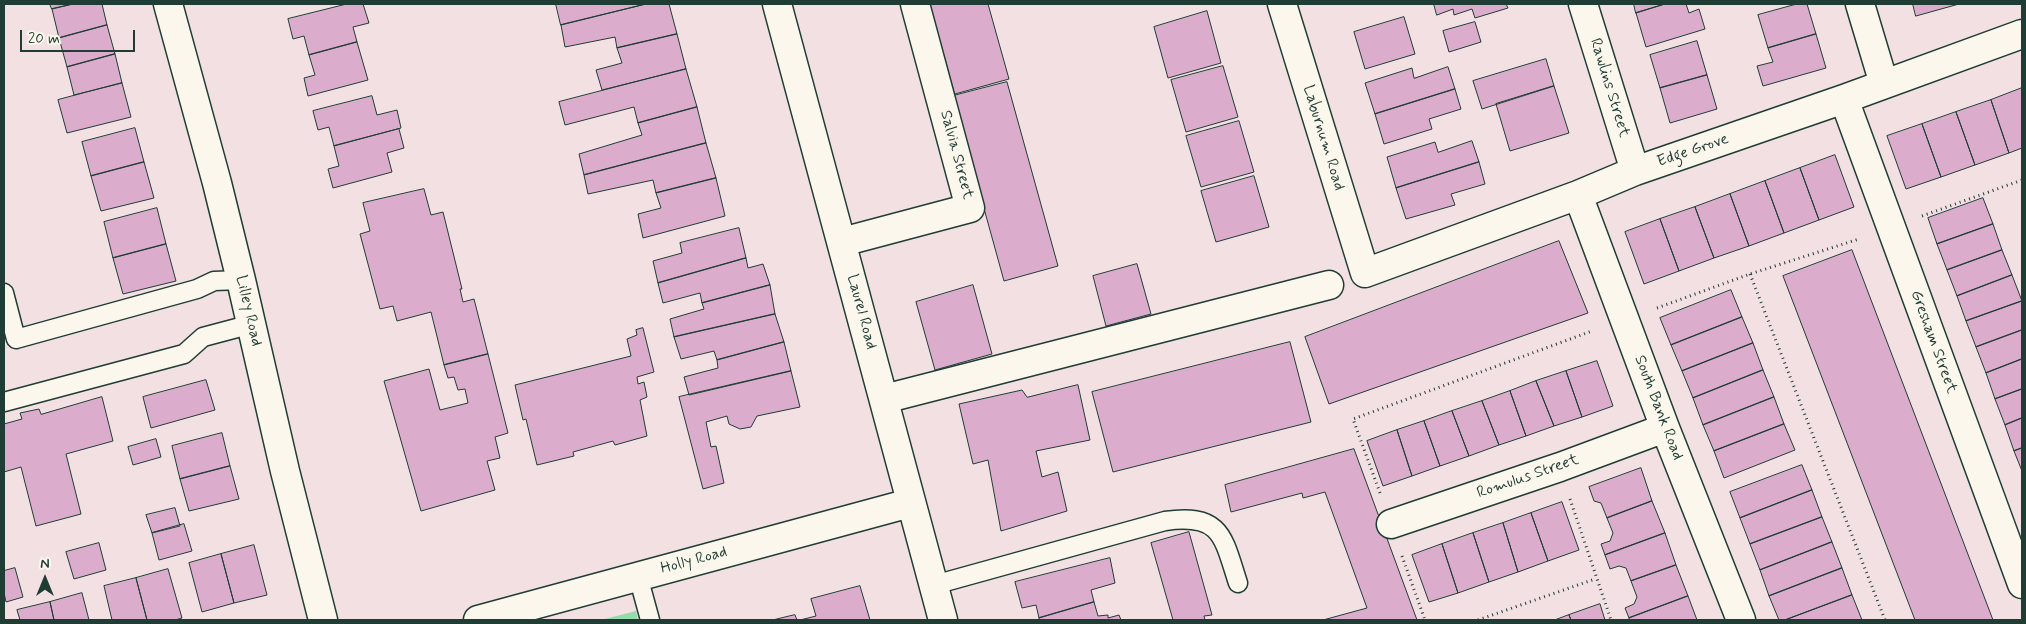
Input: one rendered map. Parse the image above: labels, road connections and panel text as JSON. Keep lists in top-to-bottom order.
{
  "streets": {
    "street": [
      "Rawlins Street",
      "Laburnum Road",
      "Edge Grove",
      "Salvia Street",
      "Lilley Road",
      "Laurel Road",
      "Gresham Street",
      "South Bank Road",
      "Romulus Street",
      "Holly Road"
    ]
  },
  "crossings": [
    ["Rawlins Street", "Edge Grove"],
    ["Laburnum Road", "Edge Grove"],
    ["Edge Grove", "Gresham Street"],
    ["Edge Grove", "South Bank Road"],
    ["Salvia Street", "Laurel Road"],
    ["Laurel Road", "Holly Road"],
    ["South Bank Road", "Romulus Street"]
  ],
  "scale_bar": "20 m",
  "north": "top"
}
